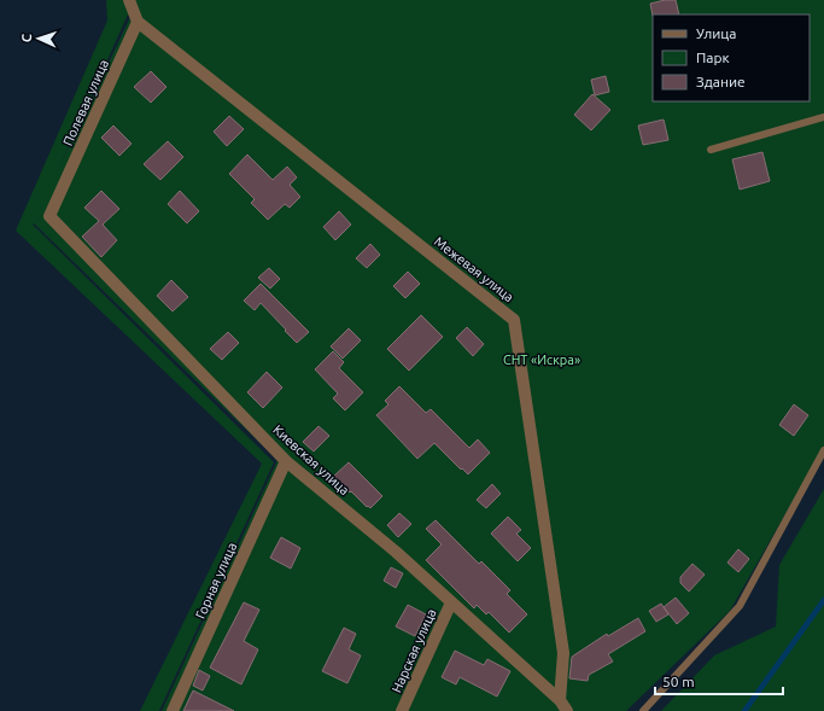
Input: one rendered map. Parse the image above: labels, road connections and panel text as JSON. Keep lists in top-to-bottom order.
{
  "streets": {
    "street": [
      "Полевая улица",
      "Межевая улица",
      "Киевская улица",
      "Горная улица",
      "Нарская улица"
    ]
  },
  "crossings": [
    ["Полевая улица", "Межевая улица"],
    ["Полевая улица", "Киевская улица"],
    ["Межевая улица", "Киевская улица"],
    ["Киевская улица", "Горная улица"],
    ["Киевская улица", "Нарская улица"]
  ],
  "parks": ["СНТ «Искра»"],
  "legend": ["Улица", "Парк", "Здание"],
  "scale_bar": "50 m",
  "north": "left"
}
